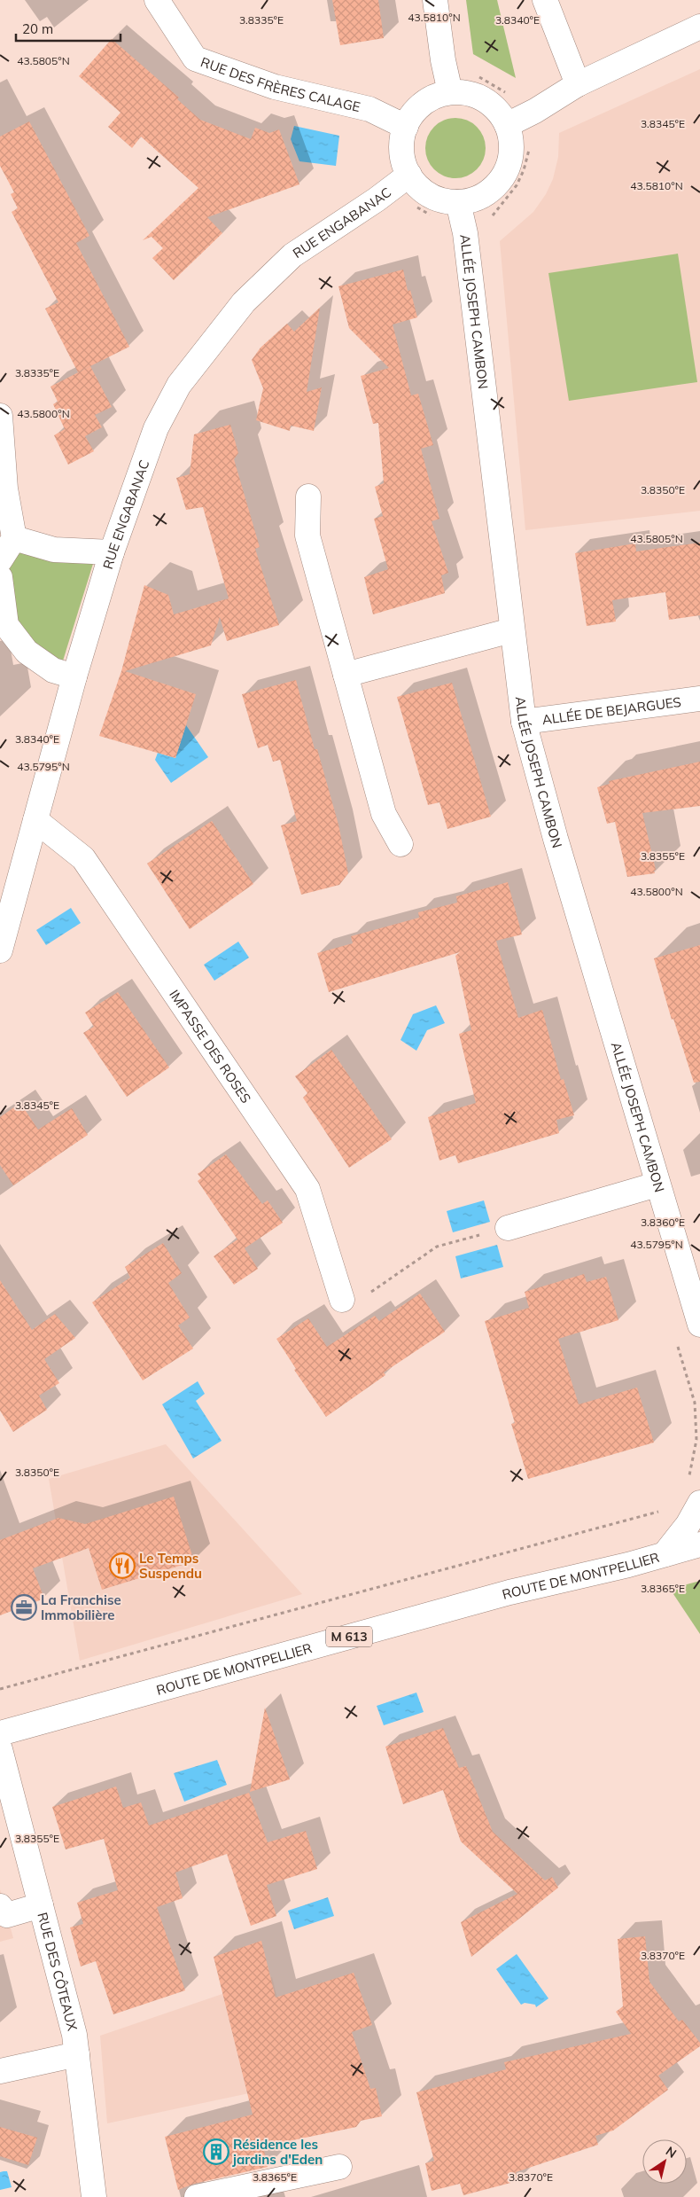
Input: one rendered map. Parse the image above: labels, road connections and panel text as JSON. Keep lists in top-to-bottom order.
{
  "streets": {
    "street": [
      "RUE DES FRÈRES CALAGE",
      "RUE ENGABANAC",
      "ALLÉE JOSEPH CAMBON",
      "ALLÉE DE BEJARGUES",
      "IMPASSE DES ROSES",
      "ROUTE DE MONTPELLIER",
      "M 613",
      "RUE DES CÔTEAUX"
    ]
  },
  "crossings": [
    ["RUE DES FRÈRES CALAGE", "RUE ENGABANAC"],
    ["RUE DES FRÈRES CALAGE", "ALLÉE JOSEPH CAMBON"],
    ["RUE ENGABANAC", "ALLÉE JOSEPH CAMBON"],
    ["RUE ENGABANAC", "IMPASSE DES ROSES"],
    ["ALLÉE JOSEPH CAMBON", "ALLÉE DE BEJARGUES"]
  ],
  "places": {
    "restaurant": ["Le Temps Suspendu"],
    "office": ["La Franchise Immobilière"],
    "building": ["Résidence les jardins d'Eden"]
  },
  "scale_bar": "20 m",
  "north": "top right",
  "coordinates": [
    "43.5810°N",
    "3.8335°E",
    "3.8340°E",
    "43.5805°N",
    "3.8345°E",
    "43.5800°N",
    "3.8350°E",
    "43.5795°N",
    "3.8355°E",
    "3.8360°E",
    "3.8365°E",
    "3.8370°E"
  ]
}
